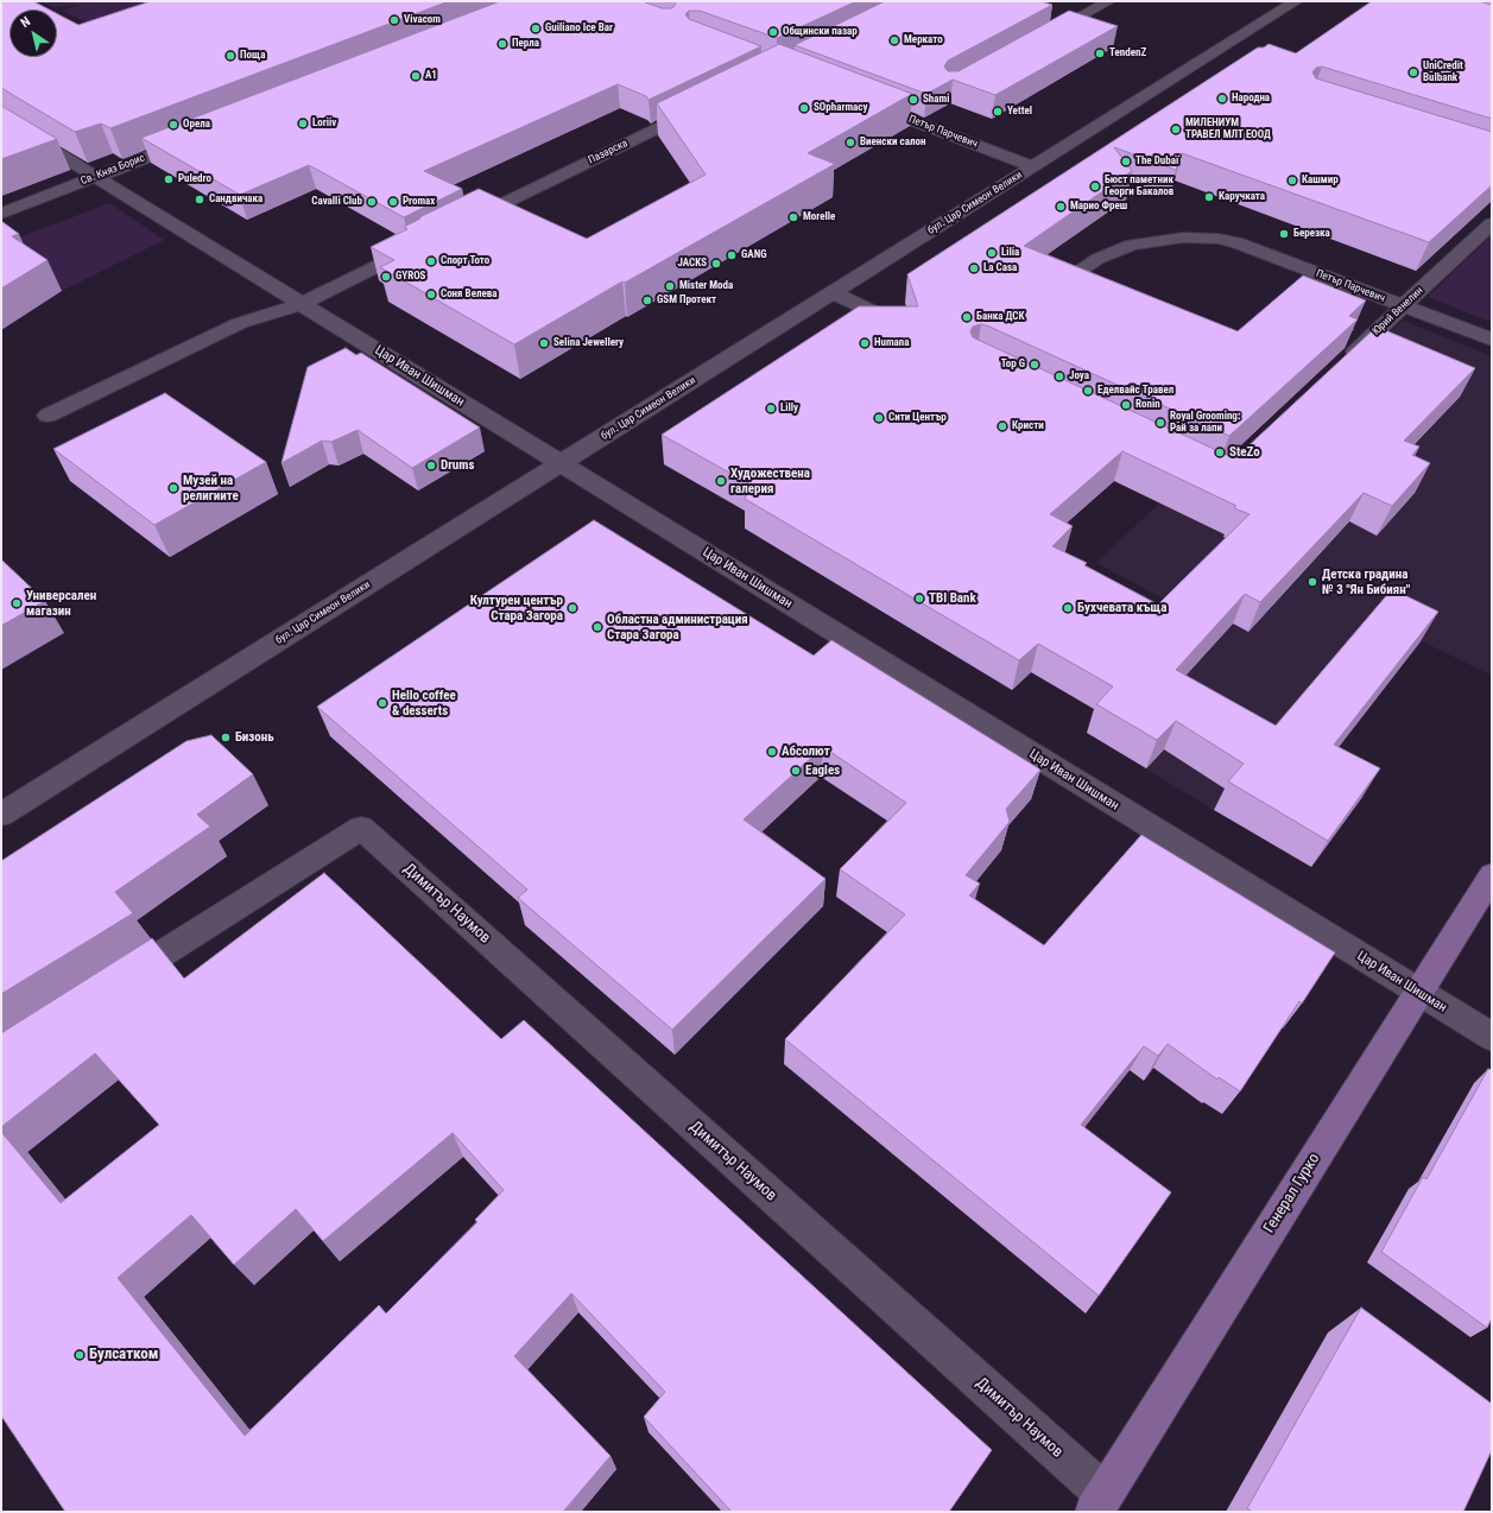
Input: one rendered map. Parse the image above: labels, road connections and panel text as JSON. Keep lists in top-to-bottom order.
{
  "streets": {
    "main road": ["Генерал Гурко"],
    "street": [
      "Петър Парчевич",
      "Пазарска",
      "Св. Княз Борис",
      "бул. Цар Симеон Велики",
      "Юрий Венелин",
      "Цар Иван Шишман",
      "Димитър Наумов"
    ]
  },
  "crossings": [
    ["Петър Парчевич", "бул. Цар Симеон Велики"],
    ["Петър Парчевич", "Юрий Венелин"],
    ["Св. Княз Борис", "Цар Иван Шишман"],
    ["бул. Цар Симеон Велики", "Цар Иван Шишман"],
    ["Цар Иван Шишман", "Генерал Гурко"],
    ["Димитър Наумов", "Генерал Гурко"]
  ],
  "places": [
    "Vivacom",
    "Guiliano Ice Bar",
    "Общински пазар",
    "Меркато",
    "Перла",
    "TendenZ",
    "Поща",
    "UniCredit Bulbank",
    "A1",
    "Народна",
    "Shami",
    "SOpharmacy",
    "Yettel",
    "Loriiv",
    "Орела",
    "МИЛЕНИУМ ТРАВЕЛ МЛТ ЕООД",
    "Виенски салон",
    "The Dubaï",
    "Puledro",
    "Кашмир",
    "Бюст паметник Георги Бакалов",
    "Каручката",
    "Сандвичака",
    "Cavalli Club",
    "Promax",
    "Марио Фреш",
    "Morelle",
    "Березка",
    "Lilia",
    "GANG",
    "Спорт Тото",
    "JACKS",
    "La Casa",
    "GYROS",
    "Mister Moda",
    "Соня Велева",
    "GSM Протект",
    "Банка ДСК",
    "Selina Jewellery",
    "Humana",
    "Top G",
    "Joya",
    "Еделвайс Травел",
    "Ronin",
    "Lilly",
    "Сити Център",
    "Royal Grooming: Рай за лапи",
    "Кристи",
    "SteZo",
    "Drums",
    "Художествена галерия",
    "Музей на религиите",
    "Детска градина № 3 \"Ян Бибиян\"",
    "TBI Bank",
    "Универсален магазин",
    "Културен център Стара Загора",
    "Бухчевата къща",
    "Областна администрация Стара Загора",
    "Hello coffee & desserts",
    "Бизонь",
    "Абсолют",
    "Eagles",
    "Булсатком"
  ],
  "north": "top left"
}
